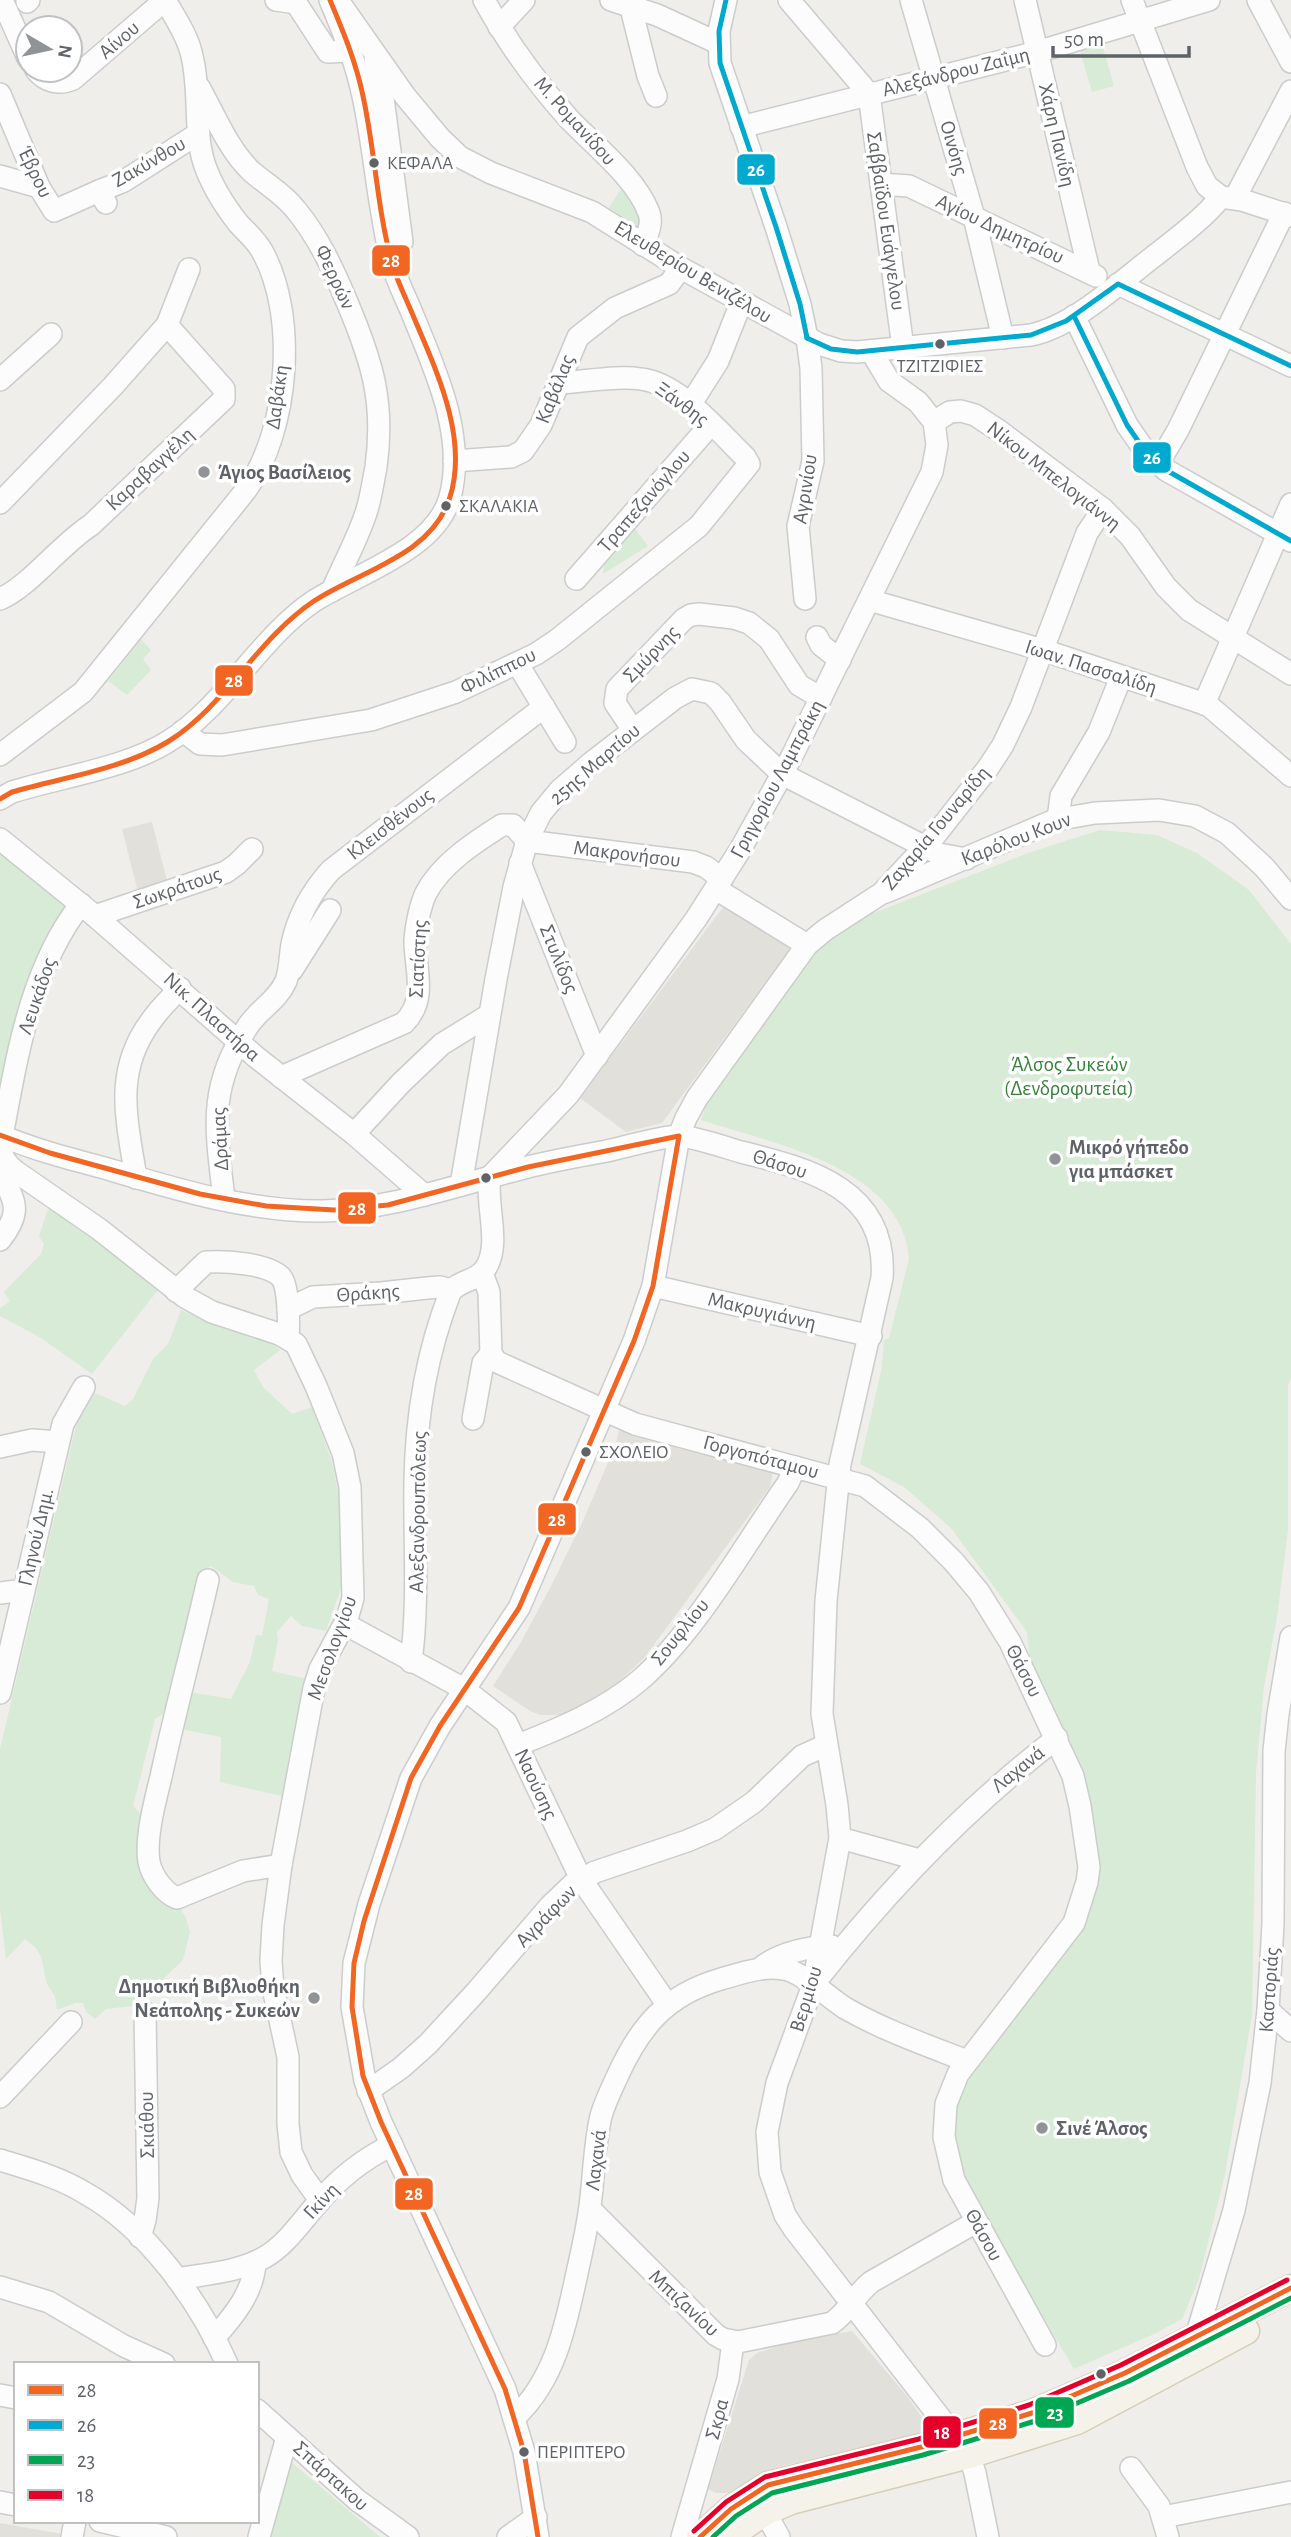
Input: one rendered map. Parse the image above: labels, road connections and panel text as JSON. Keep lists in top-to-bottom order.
{
  "streets": {
    "street": [
      "Αίνου",
      "Αλεξάνδρου Ζαΐμη",
      "Μ. Ρομανίδου",
      "Χάρη Πανίδη",
      "Οινόης",
      "Ζακύνθου",
      "Έβρου",
      "Σαββαϊδου Ευάγγελου",
      "Αγίου Δημητρίου",
      "Ελευθερίου Βενιζέλου",
      "Φερρών",
      "Καβάλας",
      "Δαβάκη",
      "Ξάνθης",
      "Καραβαγγέλη",
      "Νίκου Μπελογιάννη",
      "Αγρινίου",
      "Τραπεζανόγλου",
      "Σμύρνης",
      "Ιωαν. Πασσαλίδη",
      "Φιλίππου",
      "25ης Μαρτίου",
      "Γρηγορίου Λαμπράκη",
      "Κλεισθένους",
      "Ζαχαρία Γουναρίδη",
      "Καρόλου Κουν",
      "Μακρονήσου",
      "Σωκράτους",
      "Σιατίστης",
      "Στυλίδος",
      "Λευκάδος",
      "Νικ. Πλαστήρα",
      "Δράμας",
      "Θάσου",
      "Θράκης",
      "Μακρυγιάννη",
      "Γοργοπόταμου",
      "Αλεξανδρουπόλεως",
      "Γληνού Δημ.",
      "Σουφλίου",
      "Μεσολογγίου",
      "Λαχανά",
      "Ναούσης",
      "Αγράφων",
      "Καστοριάς",
      "Βερμίου",
      "Σκιάθου",
      "Γκίνη",
      "Μπιζανίου",
      "Σκρα",
      "Σπάρτακου"
    ]
  },
  "crossings": [
    ["Αίνου", "Φερρών"],
    ["Αλεξάνδρου Ζαΐμη", "Χάρη Πανίδη"],
    ["Αλεξάνδρου Ζαΐμη", "Οινόης"],
    ["Αλεξάνδρου Ζαΐμη", "Σαββαϊδου Ευάγγελου"],
    ["Αλεξάνδρου Ζαΐμη", "Αγρινίου"],
    ["Μ. Ρομανίδου", "Ελευθερίου Βενιζέλου"],
    ["Χάρη Πανίδη", "Αγίου Δημητρίου"],
    ["Οινόης", "Αγίου Δημητρίου"],
    ["Οινόης", "Ελευθερίου Βενιζέλου"],
    ["Ζακύνθου", "Έβρου"],
    ["Ζακύνθου", "Δαβάκη"],
    ["Σαββαϊδου Ευάγγελου", "Αγίου Δημητρίου"],
    ["Σαββαϊδου Ευάγγελου", "Ελευθερίου Βενιζέλου"],
    ["Αγίου Δημητρίου", "Ελευθερίου Βενιζέλου"],
    ["Ελευθερίου Βενιζέλου", "Καβάλας"],
    ["Ελευθερίου Βενιζέλου", "Αγρινίου"],
    ["Φερρών", "Δαβάκη"],
    ["Καβάλας", "Ξάνθης"],
    ["Ξάνθης", "Τραπεζανόγλου"],
    ["Ξάνθης", "Φιλίππου"],
    ["Νίκου Μπελογιάννη", "Γρηγορίου Λαμπράκη"],
    ["Νίκου Μπελογιάννη", "Ζαχαρία Γουναρίδη"],
    ["Σμύρνης", "25ης Μαρτίου"],
    ["Σμύρνης", "Γρηγορίου Λαμπράκη"],
    ["Ιωαν. Πασσαλίδη", "Γρηγορίου Λαμπράκη"],
    ["Ιωαν. Πασσαλίδη", "Ζαχαρία Γουναρίδη"],
    ["25ης Μαρτίου", "Γρηγορίου Λαμπράκη"],
    ["25ης Μαρτίου", "Ζαχαρία Γουναρίδη"],
    ["25ης Μαρτίου", "Καρόλου Κουν"],
    ["25ης Μαρτίου", "Μακρονήσου"],
    ["25ης Μαρτίου", "Σιατίστης"],
    ["25ης Μαρτίου", "Στυλίδος"],
    ["Γρηγορίου Λαμπράκη", "Μακρονήσου"],
    ["Γρηγορίου Λαμπράκη", "Στυλίδος"],
    ["Κλεισθένους", "Νικ. Πλαστήρα"],
    ["Κλεισθένους", "Δράμας"],
    ["Ζαχαρία Γουναρίδη", "Καρόλου Κουν"],
    ["Ζαχαρία Γουναρίδη", "Μακρονήσου"],
    ["Ζαχαρία Γουναρίδη", "Θάσου"],
    ["Ζαχαρία Γουναρίδη", "Μακρυγιάννη"],
    ["Ζαχαρία Γουναρίδη", "Γοργοπόταμου"],
    ["Ζαχαρία Γουναρίδη", "Λαχανά"],
    ["Ζαχαρία Γουναρίδη", "Ναούσης"],
    ["Ζαχαρία Γουναρίδη", "Αγράφων"],
    ["Ζαχαρία Γουναρίδη", "Γκίνη"],
    ["Μακρονήσου", "Σιατίστης"],
    ["Σωκράτους", "Λευκάδος"],
    ["Σωκράτους", "Νικ. Πλαστήρα"],
    ["Σιατίστης", "Νικ. Πλαστήρα"],
    ["Λευκάδος", "Νικ. Πλαστήρα"],
    ["Νικ. Πλαστήρα", "Δράμας"],
    ["Θάσου", "Μακρυγιάννη"],
    ["Θάσου", "Γοργοπόταμου"],
    ["Θάσου", "Λαχανά"],
    ["Θάσου", "Βερμίου"],
    ["Θάσου", "Μπιζανίου"],
    ["Θράκης", "Αλεξανδρουπόλεως"],
    ["Γοργοπόταμου", "Σουφλίου"],
    ["Γοργοπόταμου", "Βερμίου"],
    ["Αλεξανδρουπόλεως", "Ναούσης"],
    ["Σουφλίου", "Ναούσης"],
    ["Μεσολογγίου", "Ναούσης"],
    ["Μεσολογγίου", "Γκίνη"],
    ["Λαχανά", "Ναούσης"],
    ["Λαχανά", "Βερμίου"],
    ["Λαχανά", "Μπιζανίου"],
    ["Ναούσης", "Αγράφων"],
    ["Αγράφων", "Βερμίου"],
    ["Βερμίου", "Μπιζανίου"],
    ["Μπιζανίου", "Σκρα"]
  ],
  "parks": ["Άλσος Συκεών (Δενδροφυτεία)"],
  "places": [
    "ΚΕΦΑΛΑ",
    "ΤΖΙΤΖΙΦΙΕΣ",
    "Άγιος Βασίλειος",
    "ΣΚΑΛΑΚΙΑ",
    "Μικρό γήπεδο για μπάσκετ",
    "ΣΧΟΛΕΙΟ",
    "Δημοτική Βιβλιοθήκη Νεάπολης - Συκεών",
    "Σινέ Άλσος",
    "ΠΕΡΙΠΤΕΡΟ"
  ],
  "lines": [
    "transit line 28",
    "transit line 26",
    "transit line 18",
    "transit line 23"
  ],
  "legend": [
    "28",
    "26",
    "23",
    "18"
  ],
  "scale_bar": "50 m",
  "north": "right"
}
